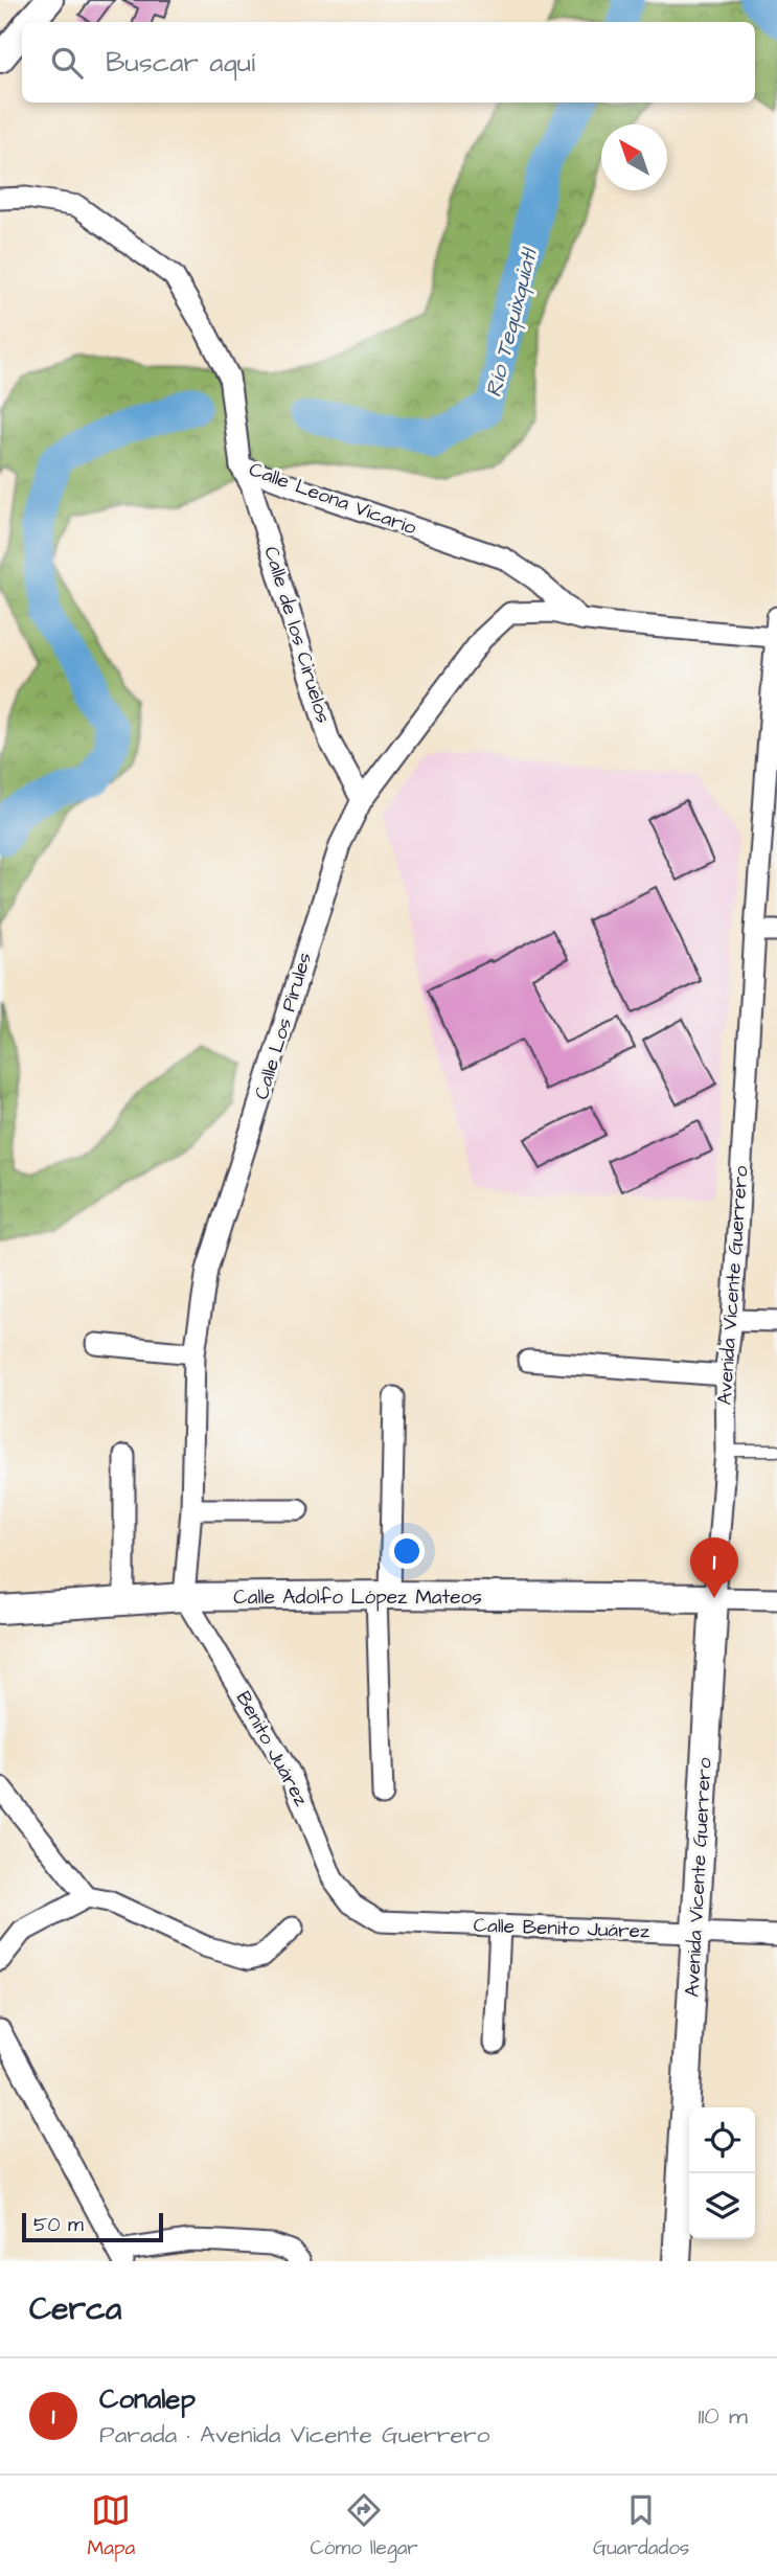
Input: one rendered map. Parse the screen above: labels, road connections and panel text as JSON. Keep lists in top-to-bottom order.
{
  "streets": {
    "main road": ["Avenida Vicente Guerrero", "Calle Adolfo López Mateos"],
    "street": [
      "Calle Leona Vicario",
      "Calle de los Ciruelos",
      "Calle Los Pirules",
      "Benito Juárez",
      "Calle Benito Juárez"
    ]
  },
  "crossings": [
    ["Calle Leona Vicario", "Calle de los Ciruelos"],
    ["Calle Leona Vicario", "Calle Los Pirules"],
    ["Calle de los Ciruelos", "Calle Los Pirules"],
    ["Calle Los Pirules", "Avenida Vicente Guerrero"],
    ["Calle Los Pirules", "Calle Adolfo López Mateos"],
    ["Calle Los Pirules", "Benito Juárez"],
    ["Avenida Vicente Guerrero", "Calle Adolfo López Mateos"],
    ["Avenida Vicente Guerrero", "Calle Benito Juárez"],
    ["Calle Adolfo López Mateos", "Benito Juárez"],
    ["Benito Juárez", "Calle Benito Juárez"]
  ],
  "water": ["Río Tequixquiatl"],
  "scale_bar": "50 m",
  "north": "top left",
  "page": {
    "search": "Buscar aquí",
    "pins": "1",
    "scale": "50 m",
    "heading": "Cerca",
    "list": [
      {
        "mark": "1",
        "name": "Conalep",
        "note": "Parada · Avenida Vicente Guerrero",
        "value": "110 m"
      }
    ],
    "nav": ["Mapa", "Cómo llegar", "Guardados"]
  }
}
